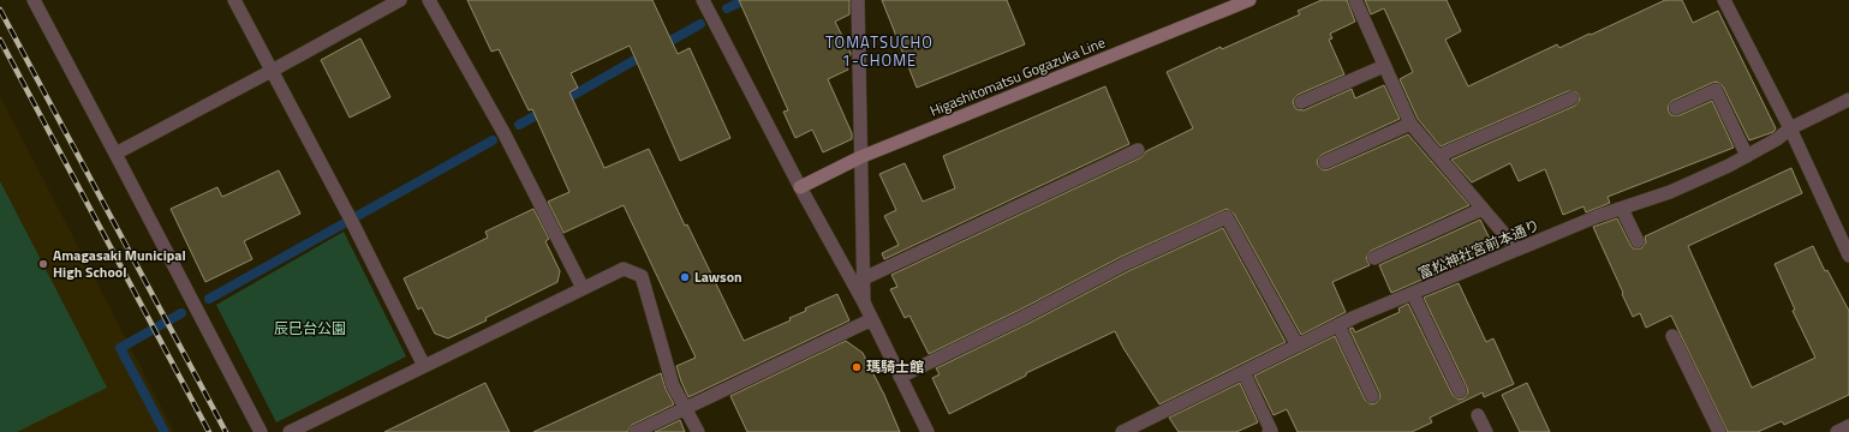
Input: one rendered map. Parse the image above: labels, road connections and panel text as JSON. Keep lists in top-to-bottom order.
{
  "streets": {
    "main road": ["Higashitomatsu Gogazuka Line"],
    "street": ["富松神社宮前本通り"]
  },
  "districts": ["TOMATSUCHO 1-CHOME"],
  "parks": ["辰巳台公園"],
  "places": ["Amagasaki Municipal High School", "Lawson", "瑪騎士館"]
}
